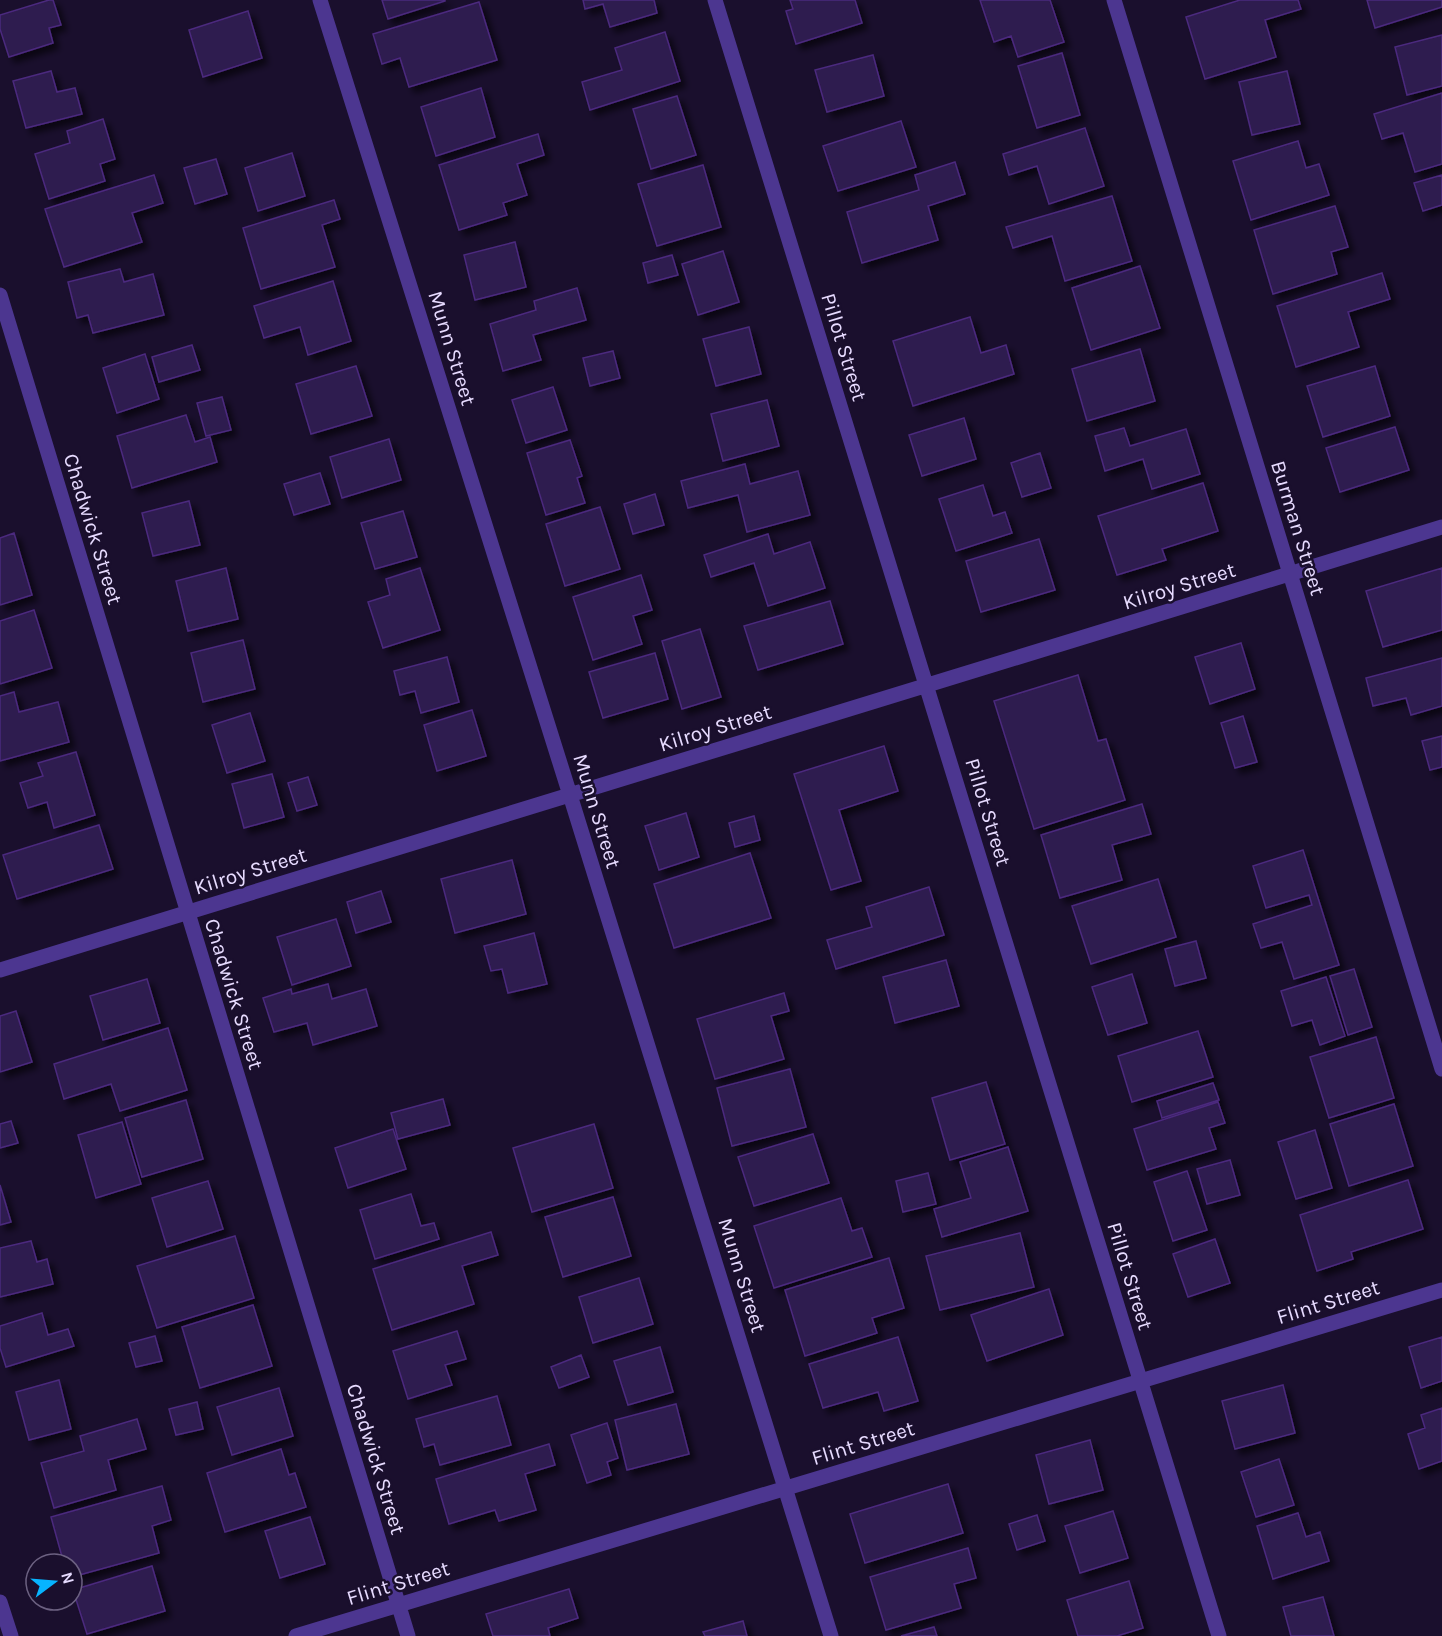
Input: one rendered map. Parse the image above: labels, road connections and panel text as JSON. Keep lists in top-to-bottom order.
{
  "streets": {
    "street": [
      "Pillot Street",
      "Munn Street",
      "Burman Street",
      "Chadwick Street",
      "Kilroy Street",
      "Flint Street"
    ]
  },
  "crossings": [
    ["Pillot Street", "Kilroy Street"],
    ["Pillot Street", "Flint Street"],
    ["Munn Street", "Kilroy Street"],
    ["Munn Street", "Flint Street"],
    ["Burman Street", "Kilroy Street"],
    ["Chadwick Street", "Kilroy Street"],
    ["Chadwick Street", "Flint Street"]
  ],
  "north": "right"
}
